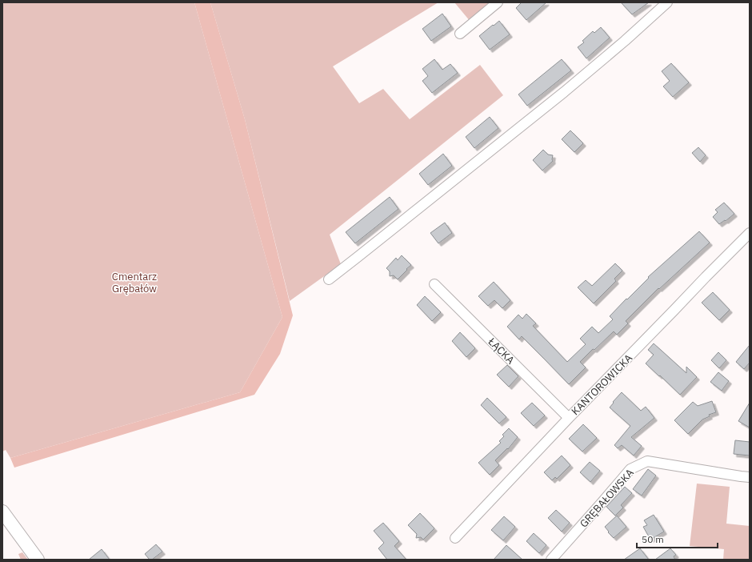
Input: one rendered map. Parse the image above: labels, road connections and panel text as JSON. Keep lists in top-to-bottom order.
{
  "streets": {
    "street": ["ŁĄCKA", "KANTOROWICKA", "GRĘBAŁOWSKA"]
  },
  "crossings": [
    ["ŁĄCKA", "KANTOROWICKA"]
  ],
  "parks": ["Cmentarz Grębałów"],
  "scale_bar": "50 m"
}
